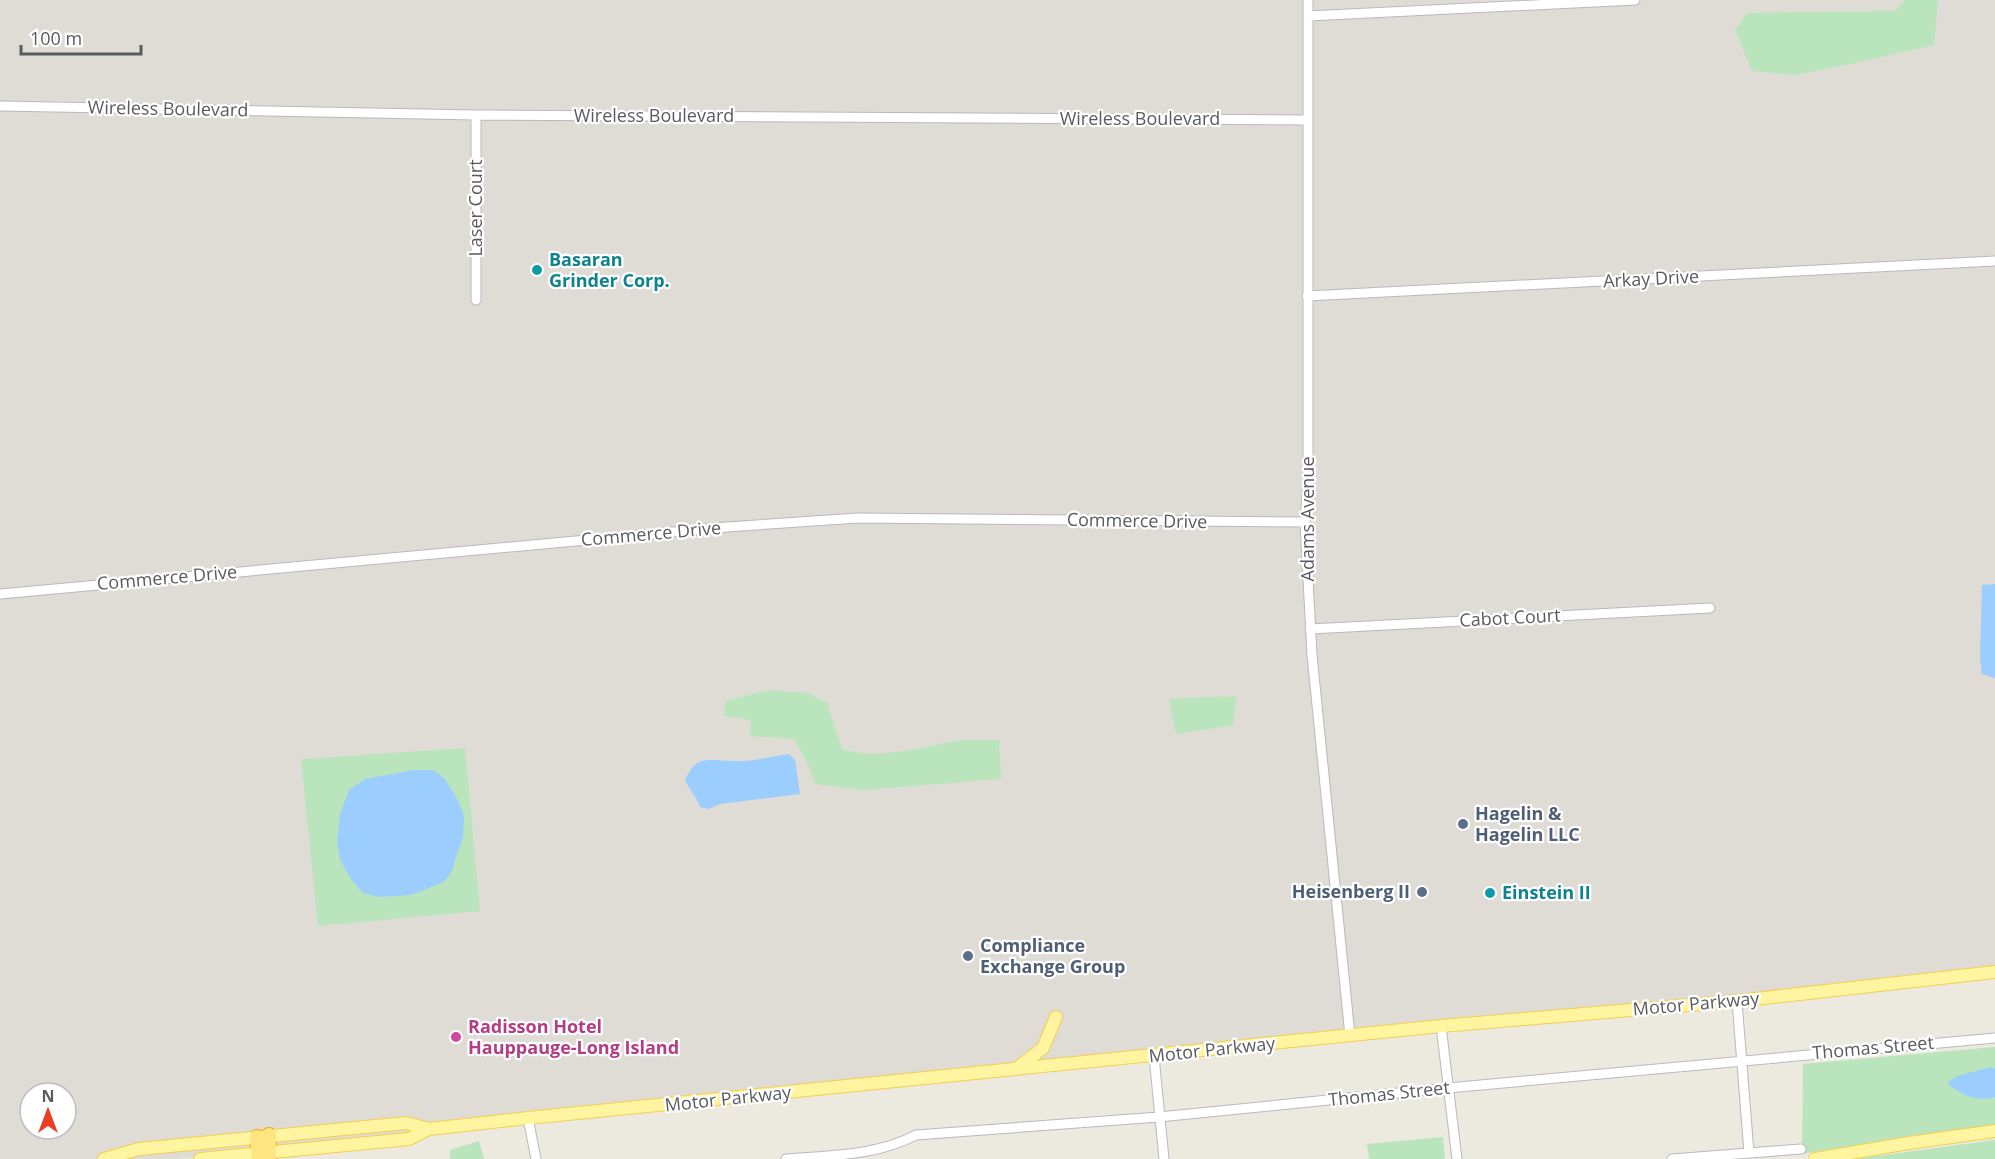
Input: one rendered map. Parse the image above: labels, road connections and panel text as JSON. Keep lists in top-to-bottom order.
{
  "streets": {
    "main road": ["Motor Parkway"],
    "street": [
      "Wireless Boulevard",
      "Laser Court",
      "Arkay Drive",
      "Adams Avenue",
      "Commerce Drive",
      "Cabot Court",
      "Thomas Street"
    ]
  },
  "crossings": [
    ["Wireless Boulevard", "Laser Court"],
    ["Wireless Boulevard", "Adams Avenue"],
    ["Arkay Drive", "Adams Avenue"],
    ["Adams Avenue", "Commerce Drive"],
    ["Adams Avenue", "Cabot Court"],
    ["Adams Avenue", "Motor Parkway"]
  ],
  "places": [
    "Basaran Grinder Corp.",
    "Hagelin & Hagelin LLC",
    "Heisenberg II",
    "Einstein II",
    "Compliance Exchange Group",
    "Radisson Hotel Hauppauge-Long Island"
  ],
  "scale_bar": "100 m",
  "north": "top"
}
